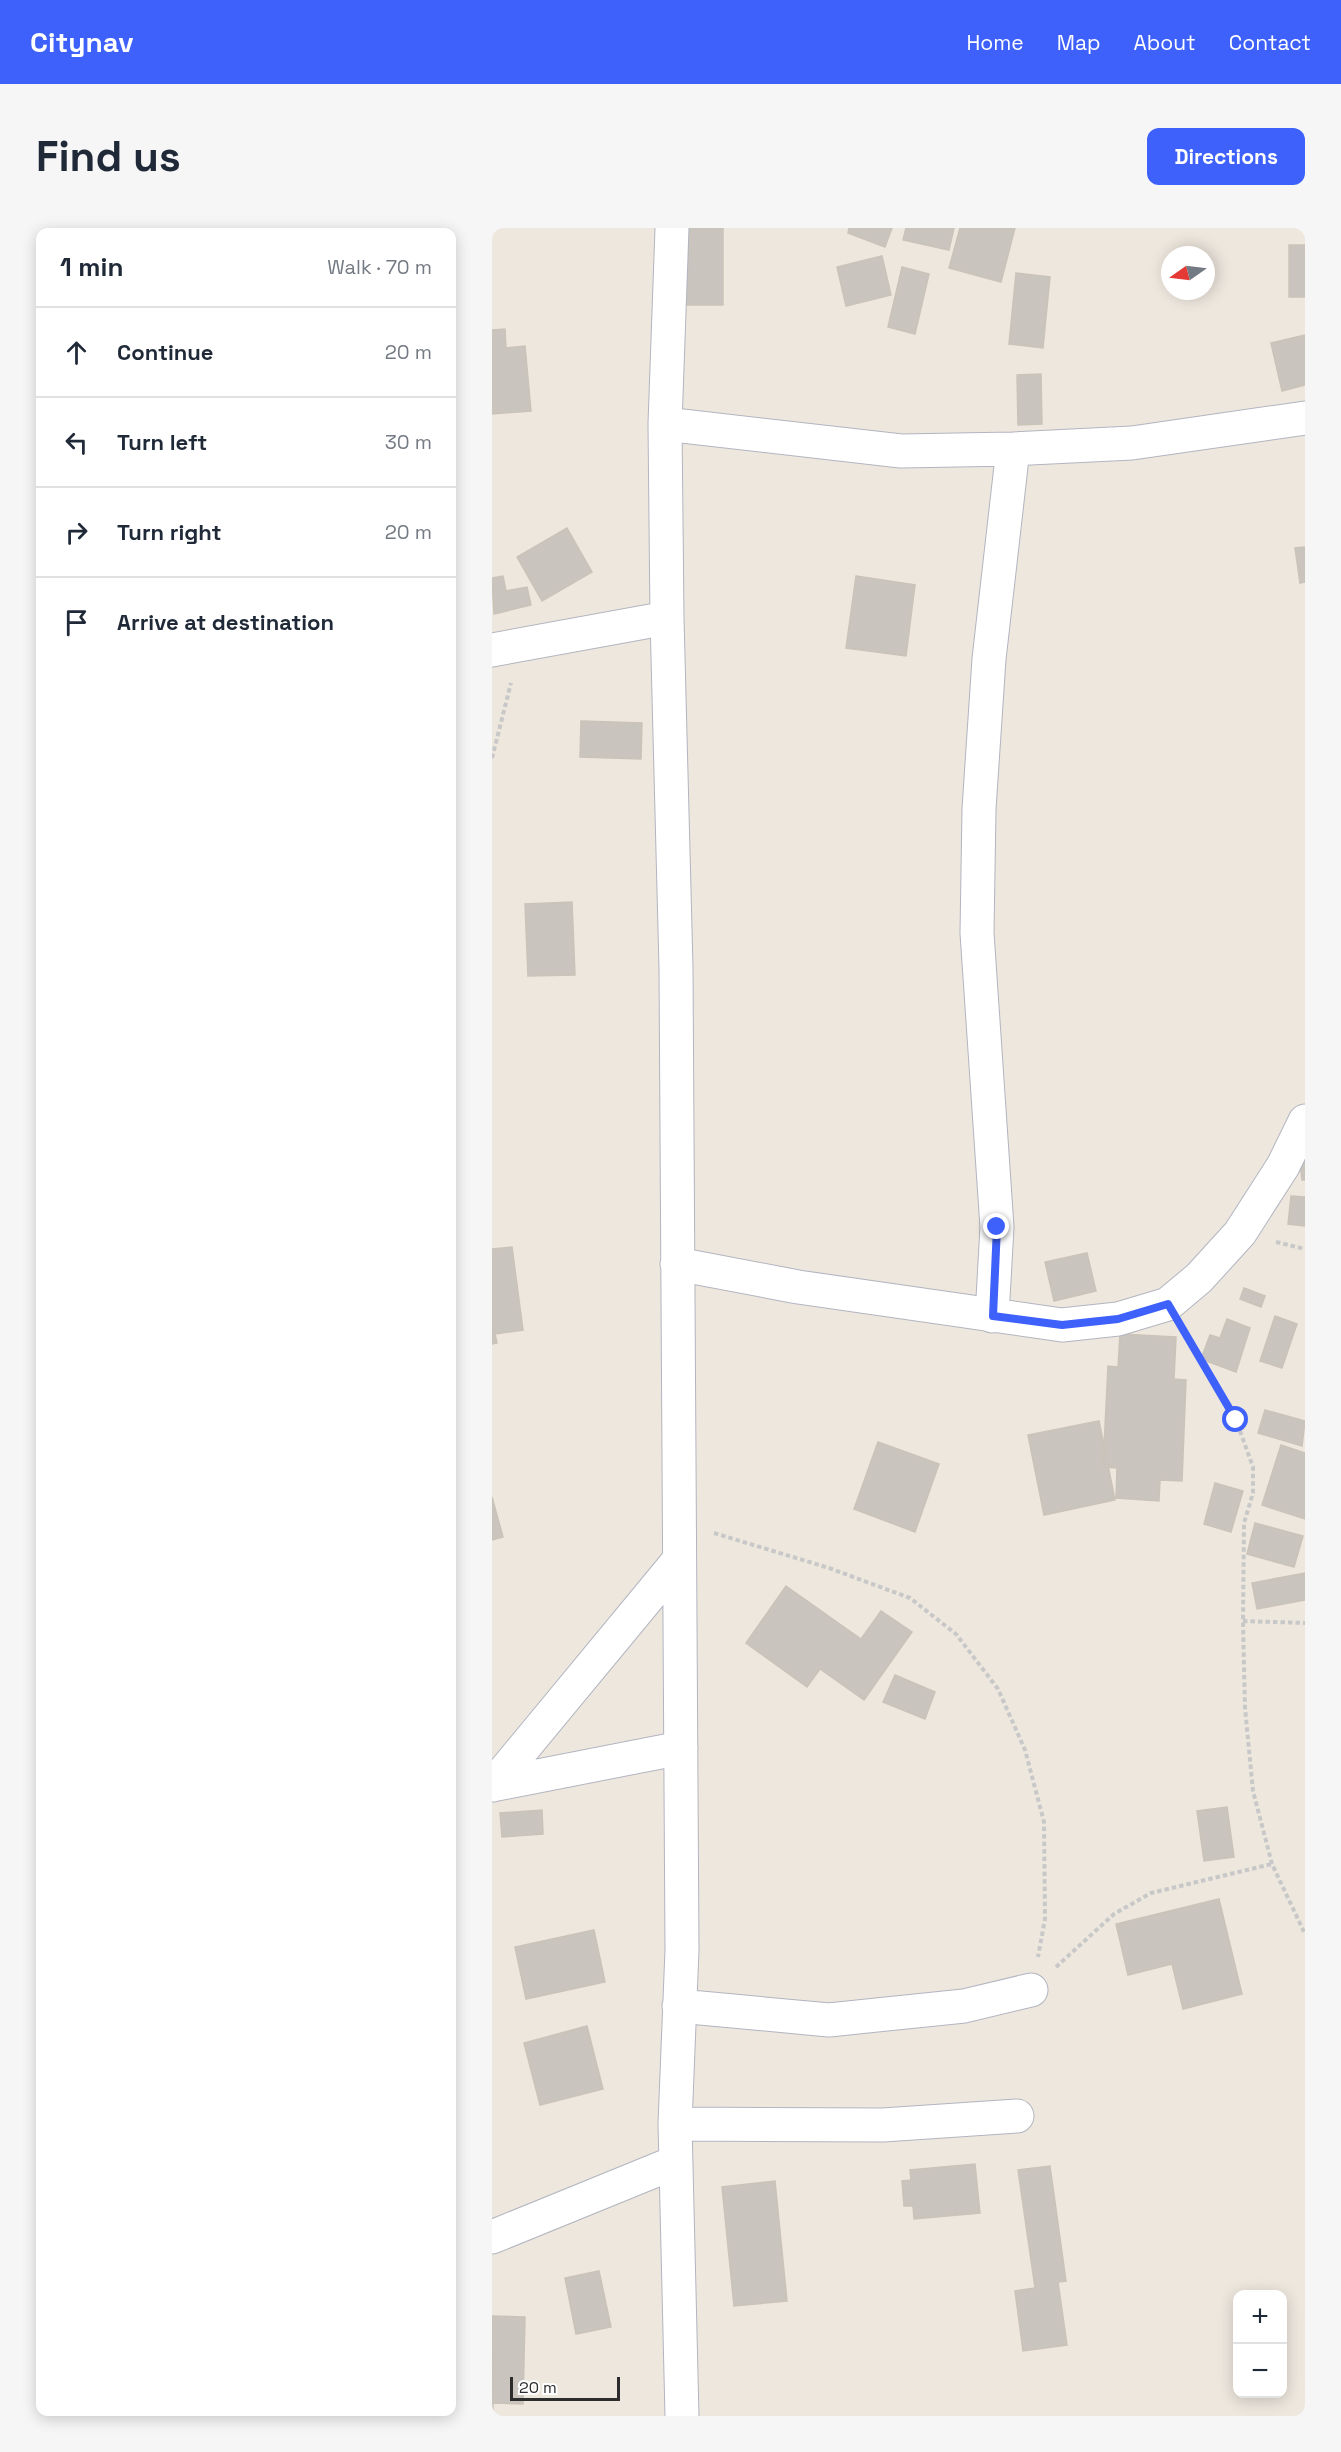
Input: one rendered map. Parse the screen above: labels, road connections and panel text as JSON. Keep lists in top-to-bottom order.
{
  "scale_bar": "20 m",
  "north": "left",
  "page": {
    "header": "Citynav",
    "nav": [
      "Home",
      "Map",
      "About",
      "Contact"
    ],
    "buttons": "Directions",
    "title": "Find us",
    "heading": ["1 min", "Walk · 70 m"],
    "list": [
      ["Continue", "20 m"],
      ["Turn left", "30 m"],
      ["Turn right", "20 m"],
      "Arrive at destination"
    ],
    "map_buttons": ["+", "−"],
    "scale": "20 m"
  }
}
